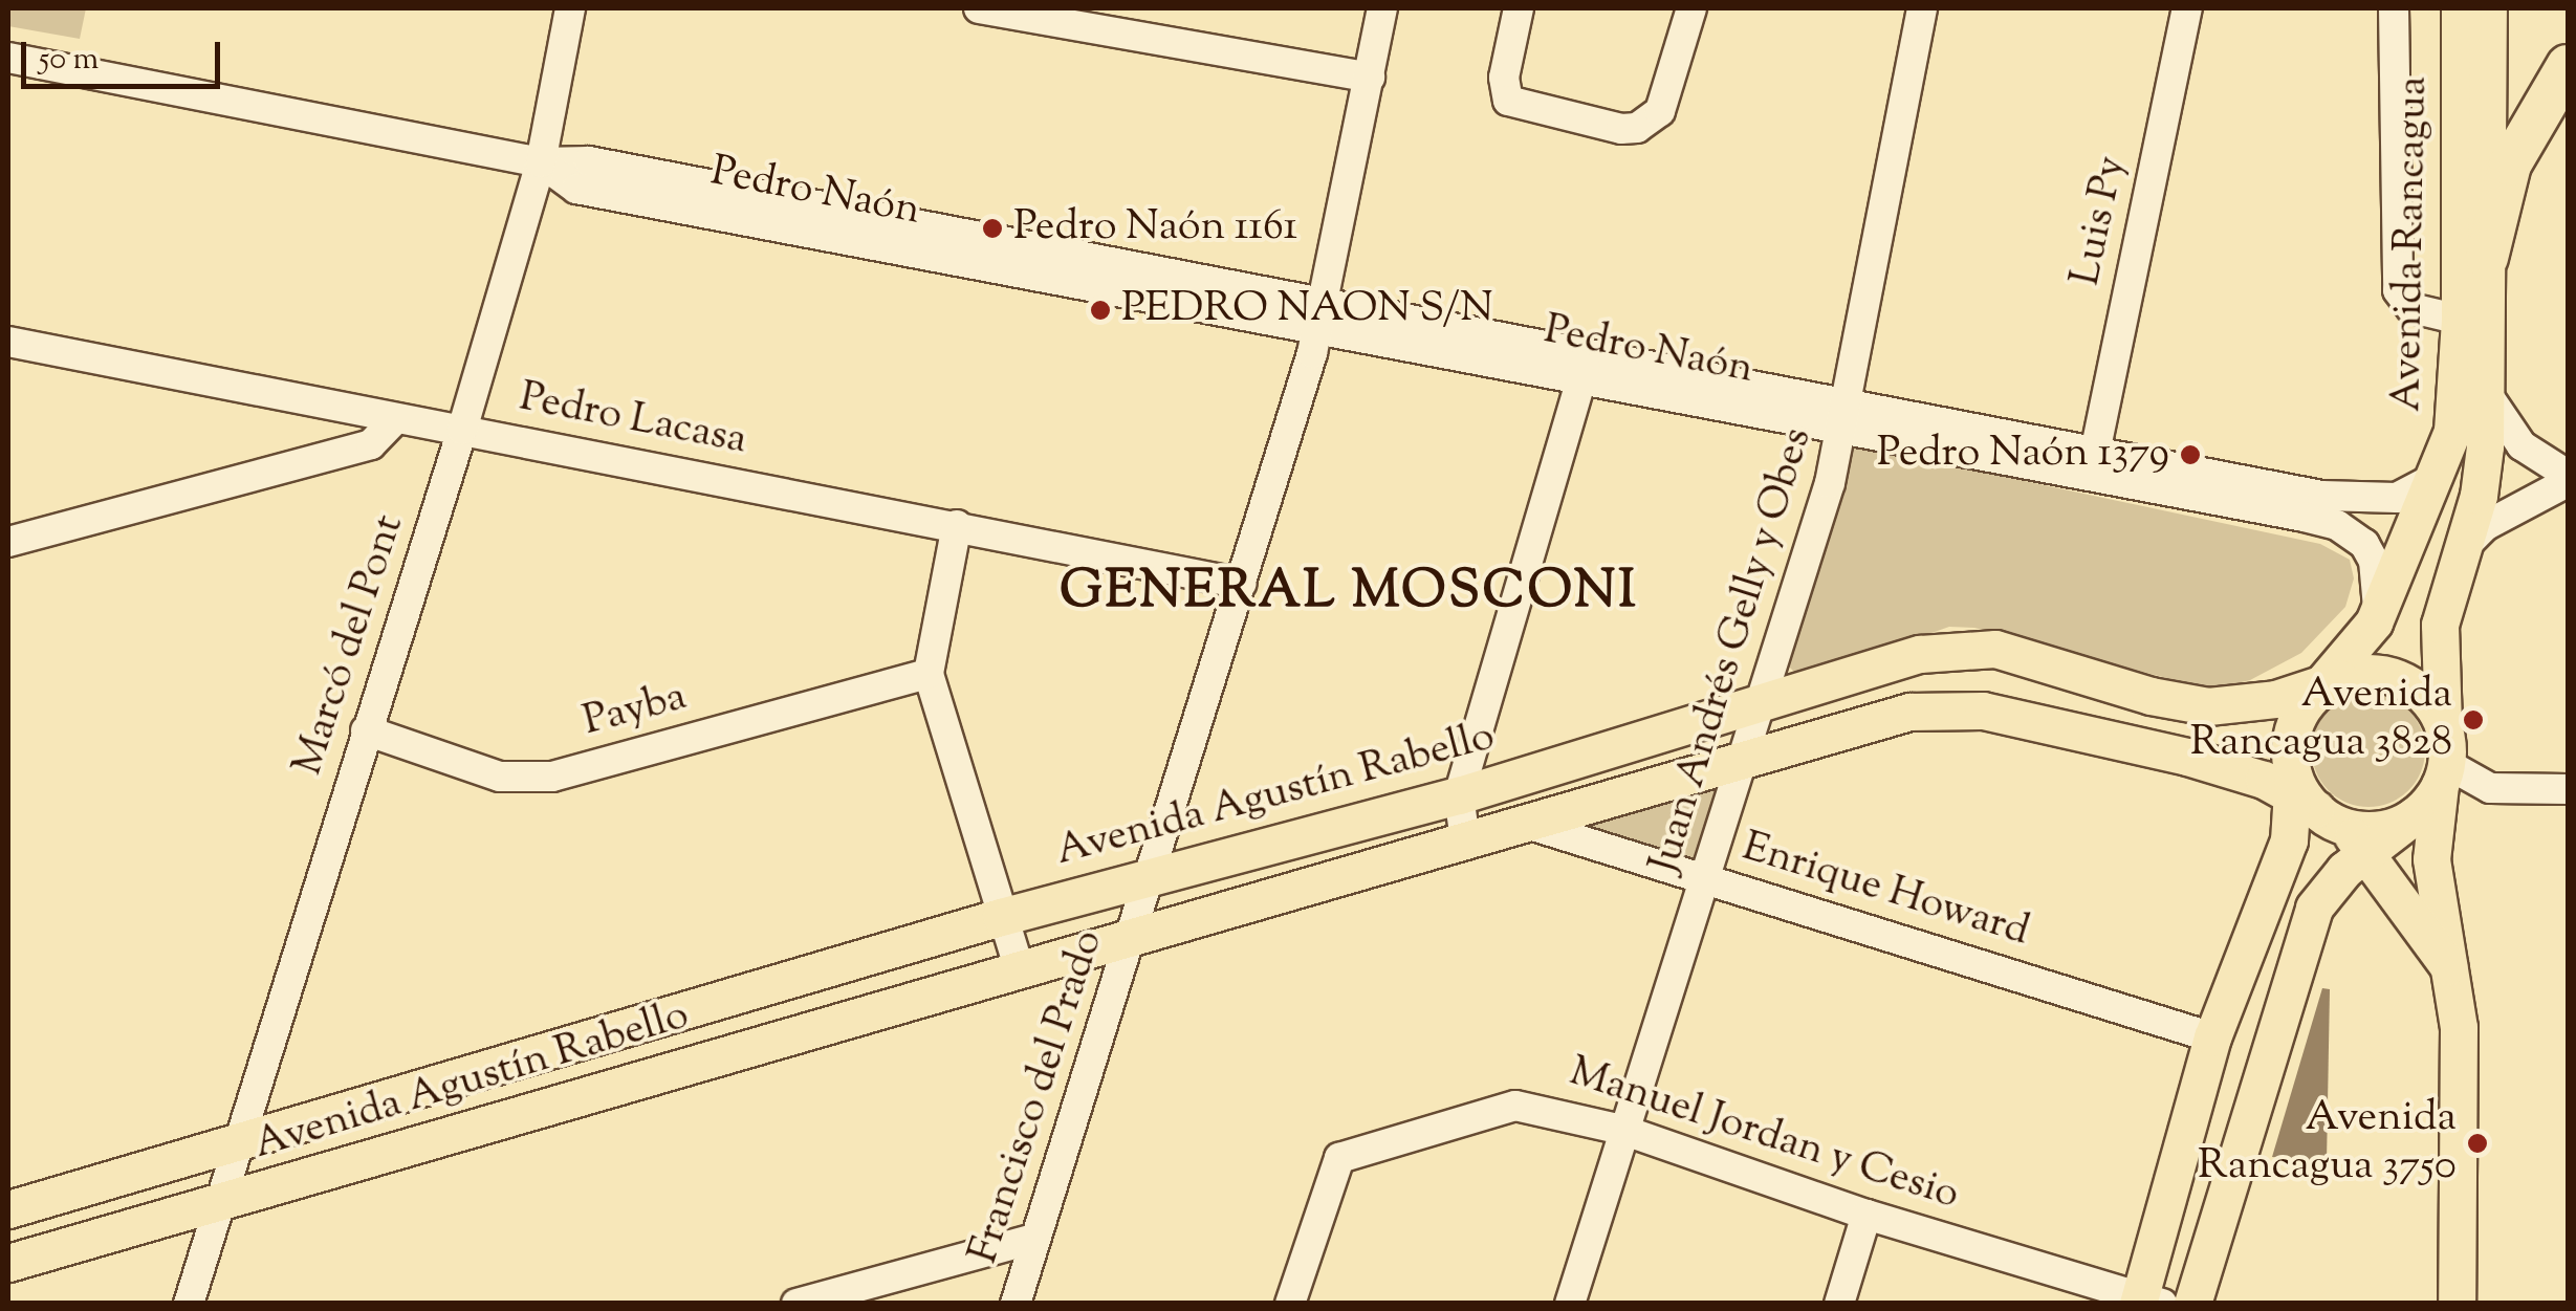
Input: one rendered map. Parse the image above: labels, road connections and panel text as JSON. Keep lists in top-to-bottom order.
{
  "streets": {
    "main road": ["Avenida Rancagua", "Avenida Agustín Rabello"],
    "street": [
      "Pedro Naón",
      "Luis Py",
      "Pedro Lacasa",
      "Marcó del Pont",
      "Juan Andrés Gelly y Obes",
      "Payba",
      "Enrique Howard",
      "Francisco del Prado",
      "Manuel Jordan y Cesio"
    ]
  },
  "crossings": [
    ["Pedro Naón", "Luis Py"],
    ["Pedro Naón", "Avenida Rancagua"],
    ["Pedro Naón", "Marcó del Pont"],
    ["Pedro Naón", "Juan Andrés Gelly y Obes"],
    ["Pedro Naón", "Francisco del Prado"],
    ["Avenida Rancagua", "Avenida Agustín Rabello"],
    ["Pedro Lacasa", "Marcó del Pont"],
    ["Pedro Lacasa", "Francisco del Prado"],
    ["Marcó del Pont", "Payba"],
    ["Marcó del Pont", "Avenida Agustín Rabello"],
    ["Juan Andrés Gelly y Obes", "Avenida Agustín Rabello"],
    ["Juan Andrés Gelly y Obes", "Enrique Howard"],
    ["Juan Andrés Gelly y Obes", "Manuel Jordan y Cesio"],
    ["Avenida Agustín Rabello", "Enrique Howard"],
    ["Avenida Agustín Rabello", "Francisco del Prado"]
  ],
  "districts": ["GENERAL MOSCONI"],
  "places": [
    "Pedro Naón 1161",
    "PEDRO NAON S/N",
    "Pedro Naón 1379",
    "Avenida Rancagua 3828",
    "Avenida Rancagua 3750"
  ],
  "scale_bar": "50 m"
}
